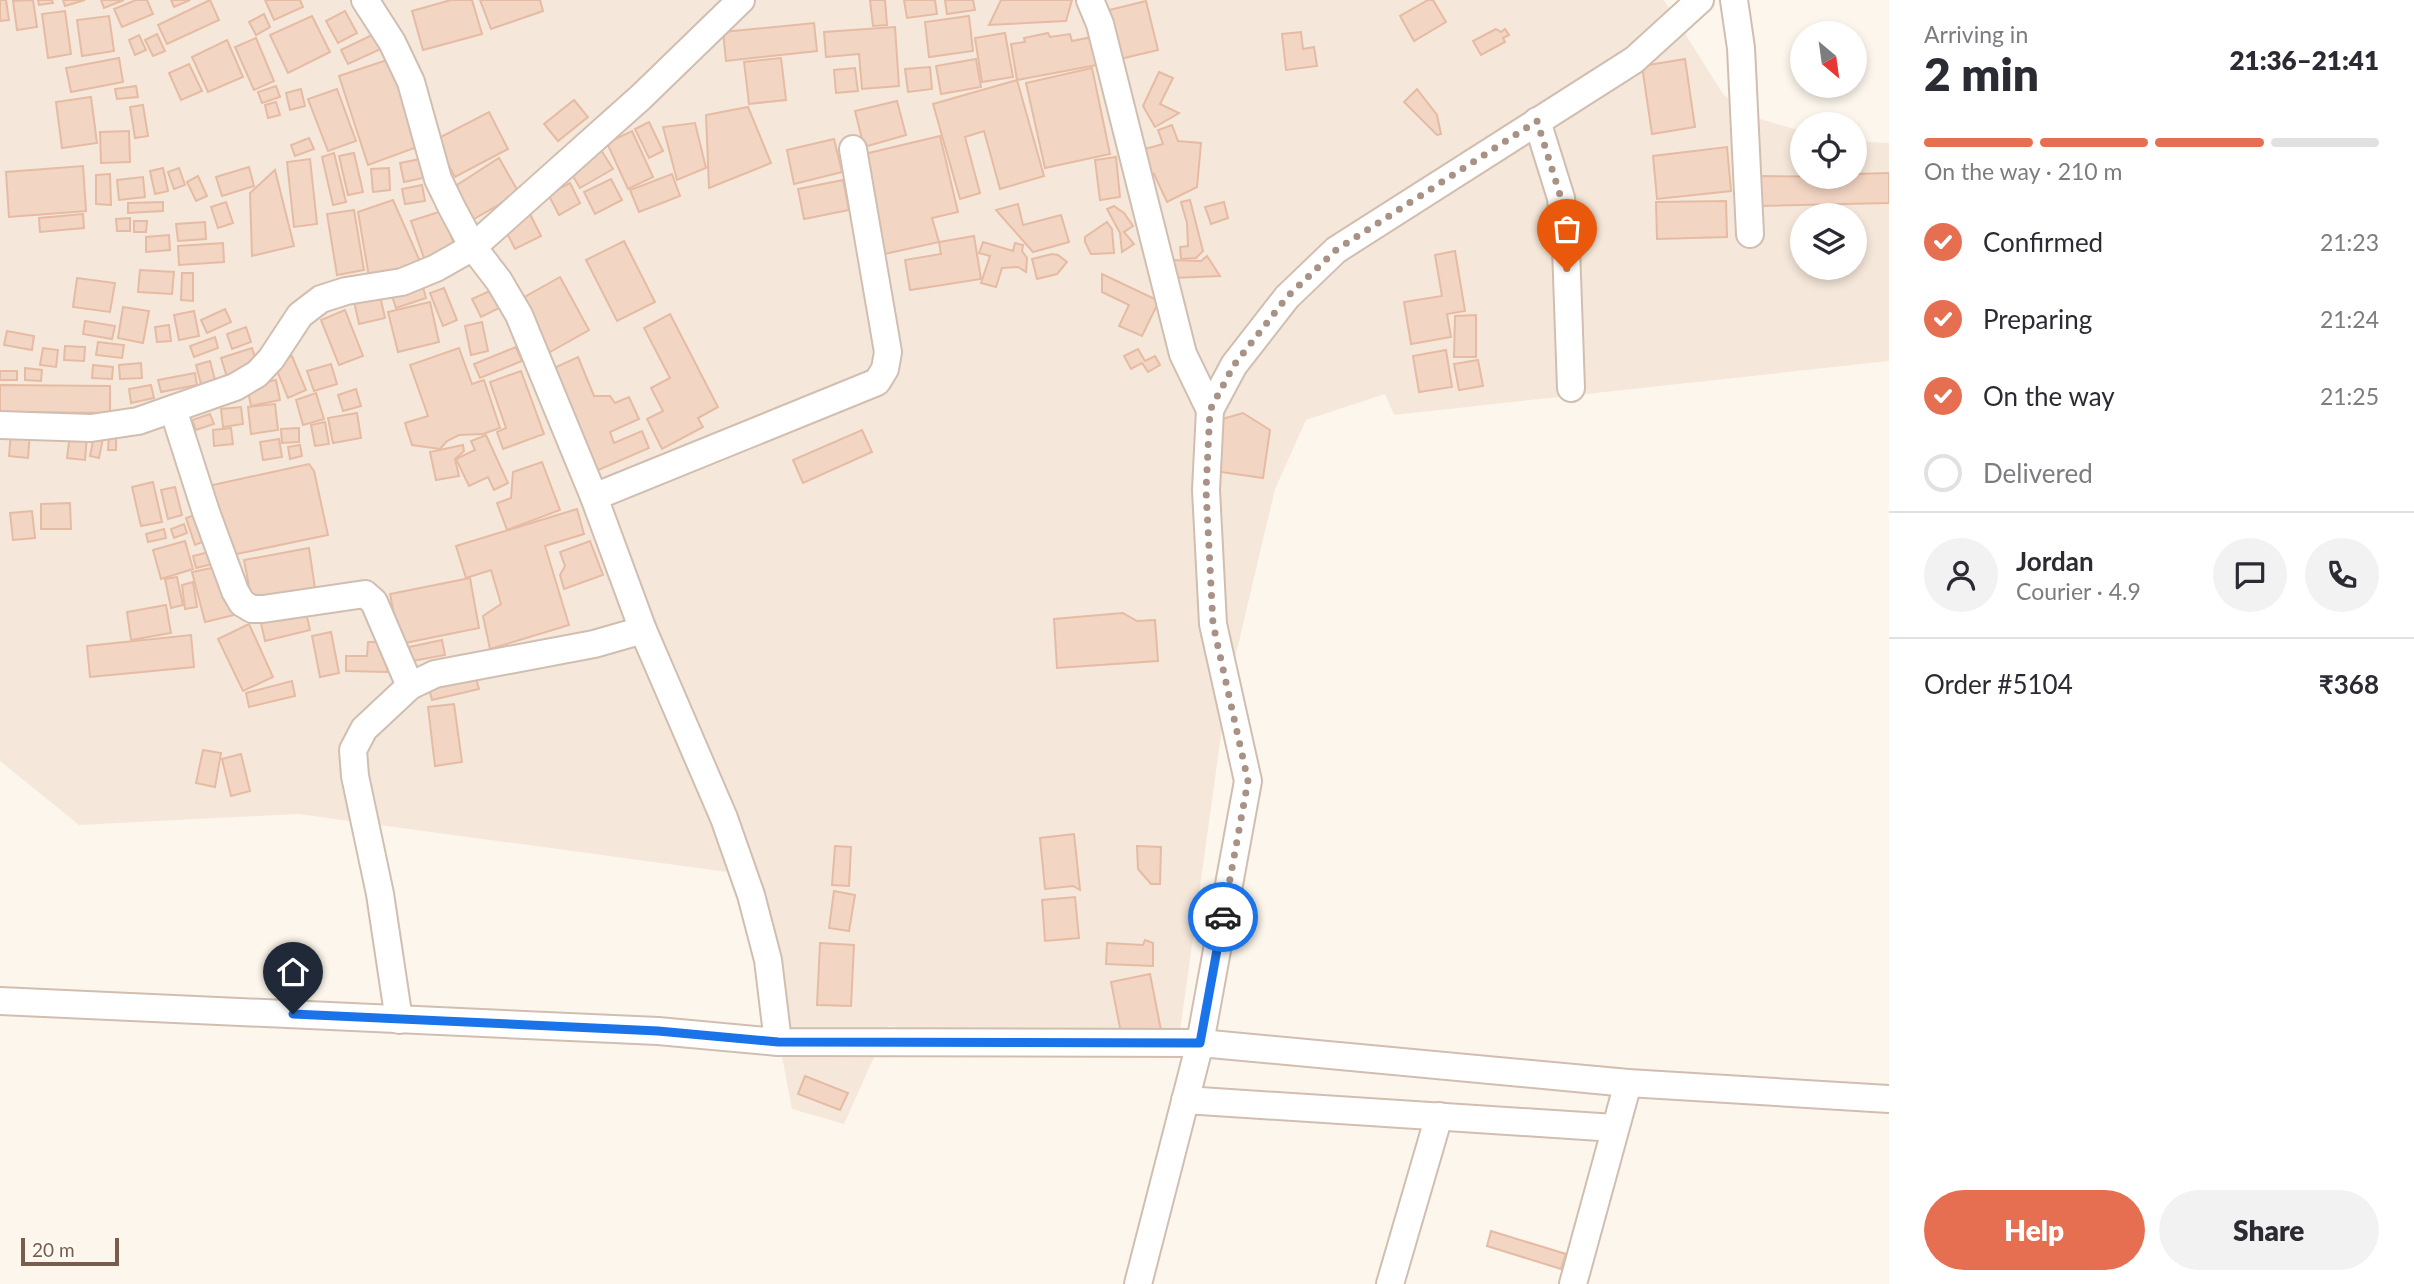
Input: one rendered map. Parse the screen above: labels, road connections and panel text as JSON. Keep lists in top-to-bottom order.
{
  "scale_bar": "20 m",
  "north": "bottom right",
  "page": {
    "heading": ["2 min", "Arriving in", "21:36–21:41"],
    "panel": [
      "Jordan",
      "Courier · 4.9",
      "Order #5104",
      "₹368"
    ],
    "bar": "On the way · 210 m",
    "list": [
      ["Confirmed", "21:23"],
      ["Preparing", "21:24"],
      ["On the way", "21:25"],
      "Delivered"
    ],
    "buttons": ["Help", "Share"],
    "scale": "20 m"
  }
}
